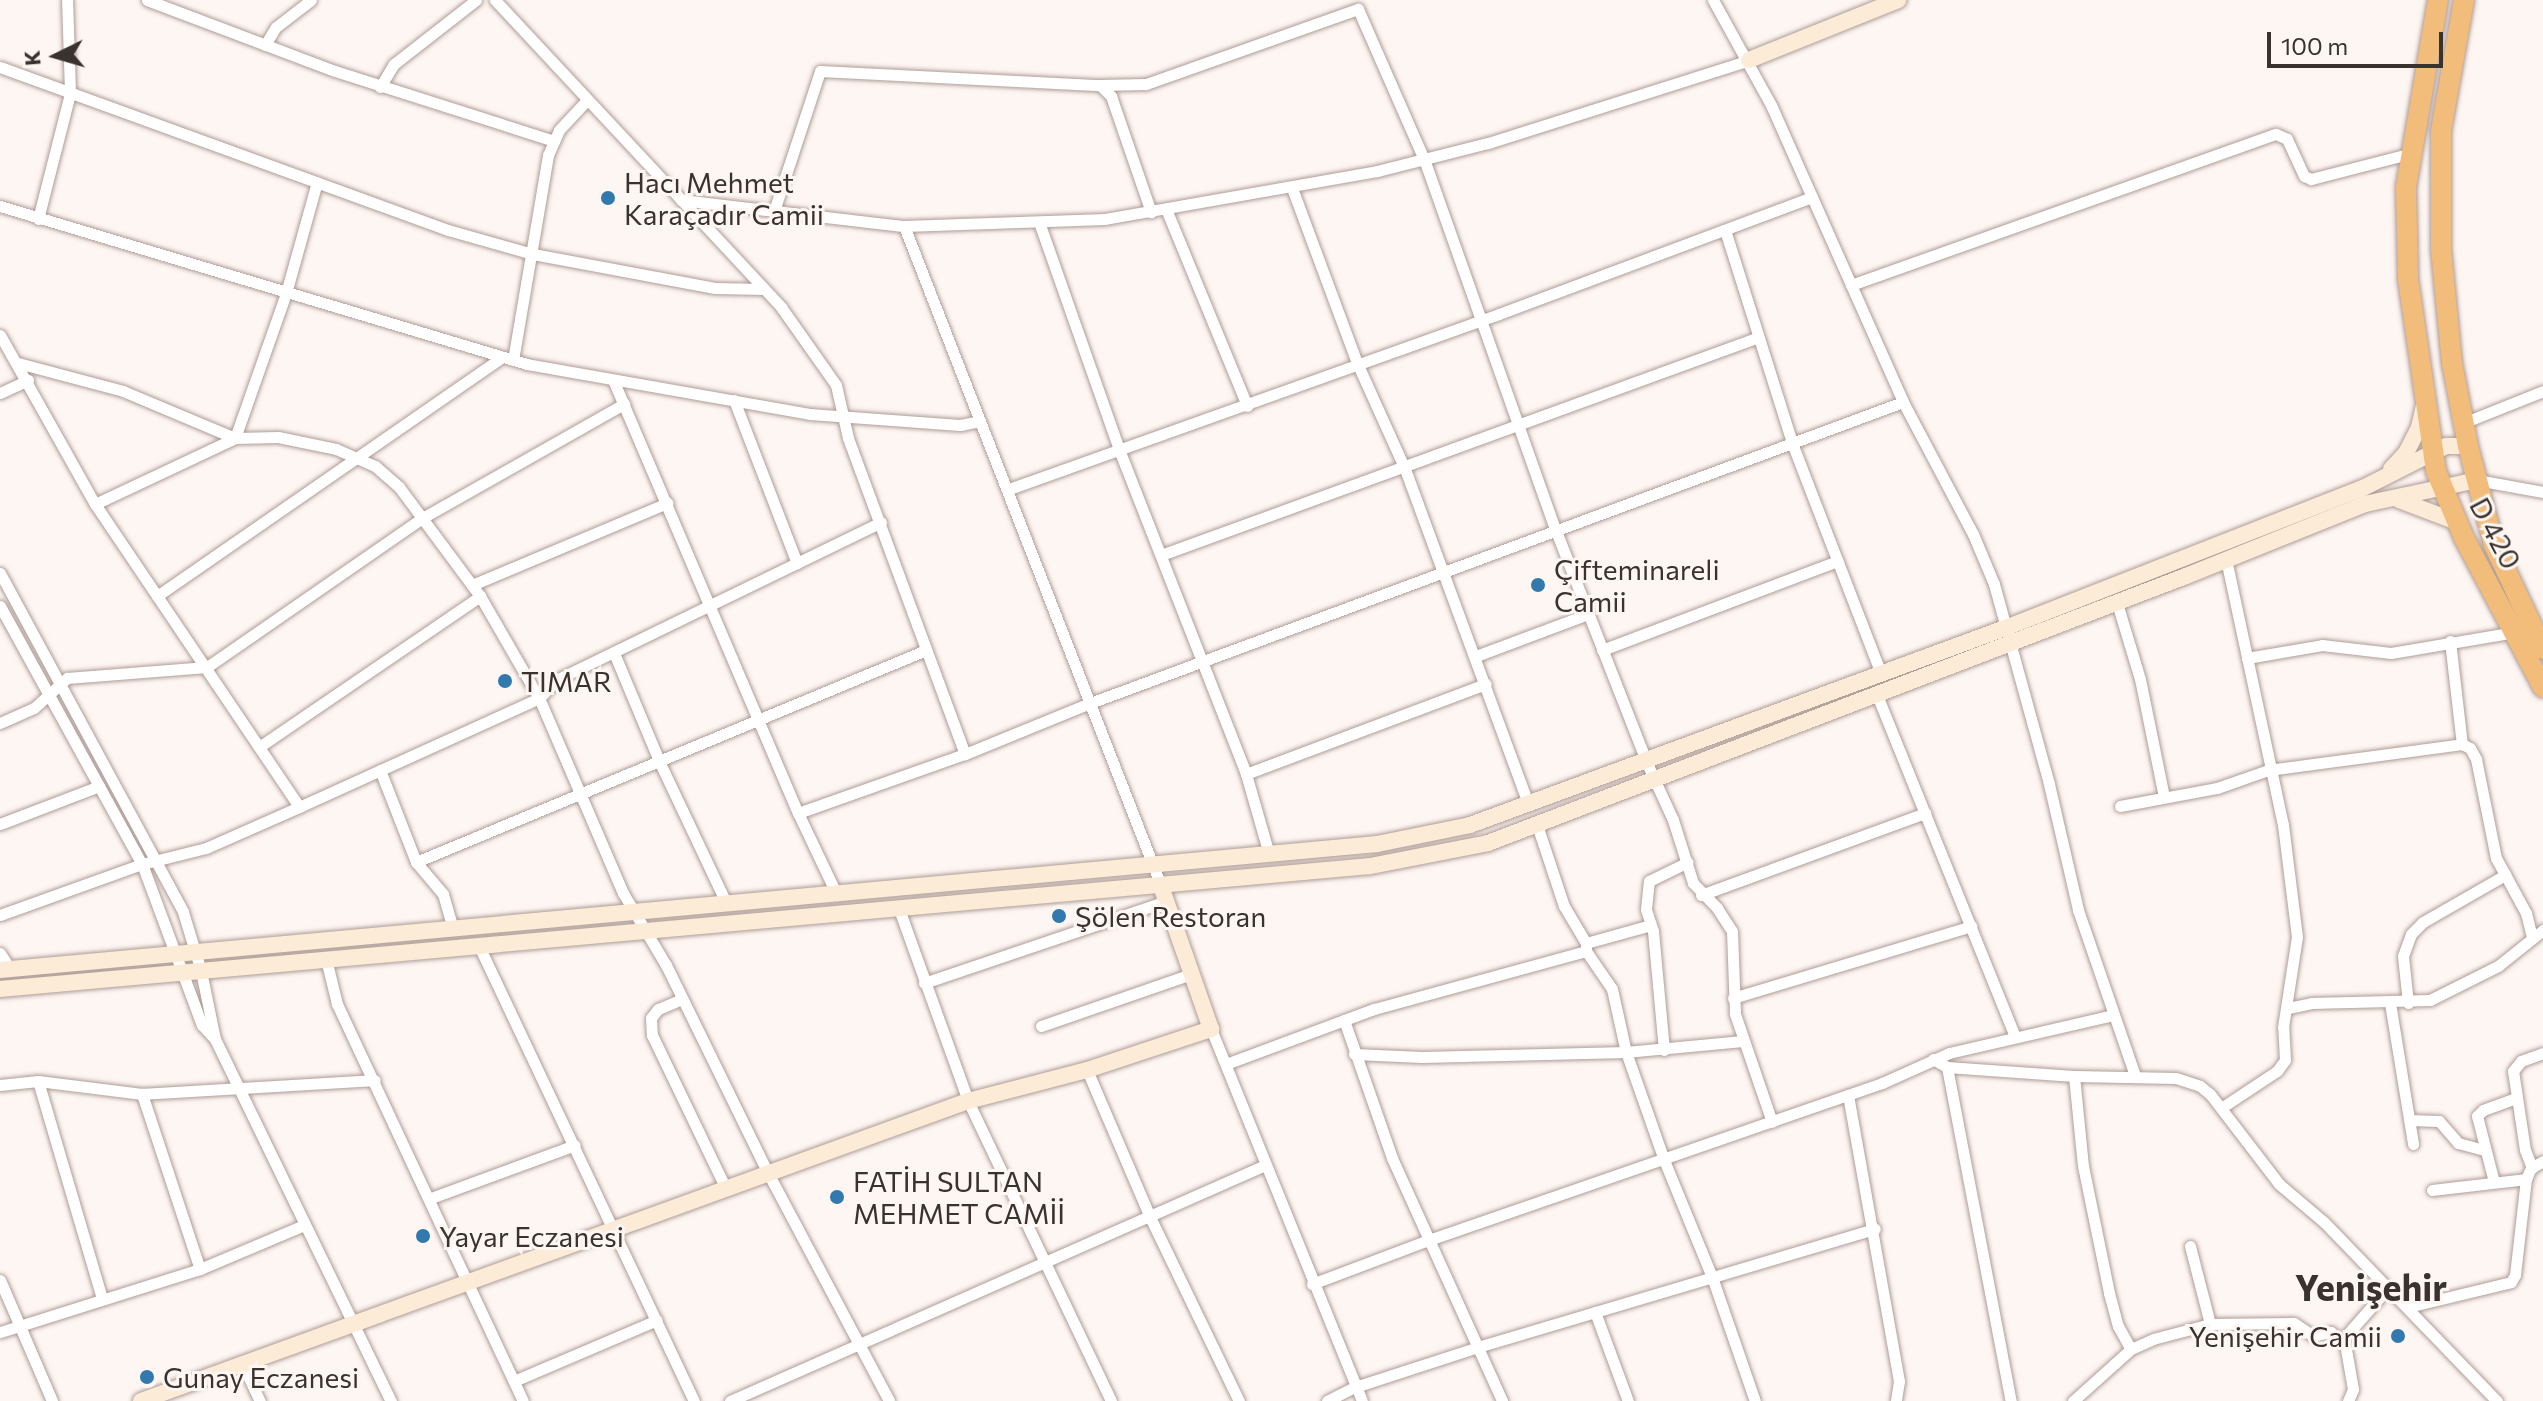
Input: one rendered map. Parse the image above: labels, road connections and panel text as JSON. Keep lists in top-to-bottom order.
{
  "streets": {
    "highway": ["D 420"]
  },
  "districts": ["Yenişehir"],
  "places": [
    "Hacı Mehmet Karaçadır Camii",
    "Çifteminareli Camii",
    "TIMAR",
    "Şölen Restoran",
    "FATİH SULTAN MEHMET CAMİİ",
    "Yayar Eczanesi",
    "Yenişehir Camii",
    "Gunay Eczanesi"
  ],
  "scale_bar": "100 m",
  "north": "left"
}
